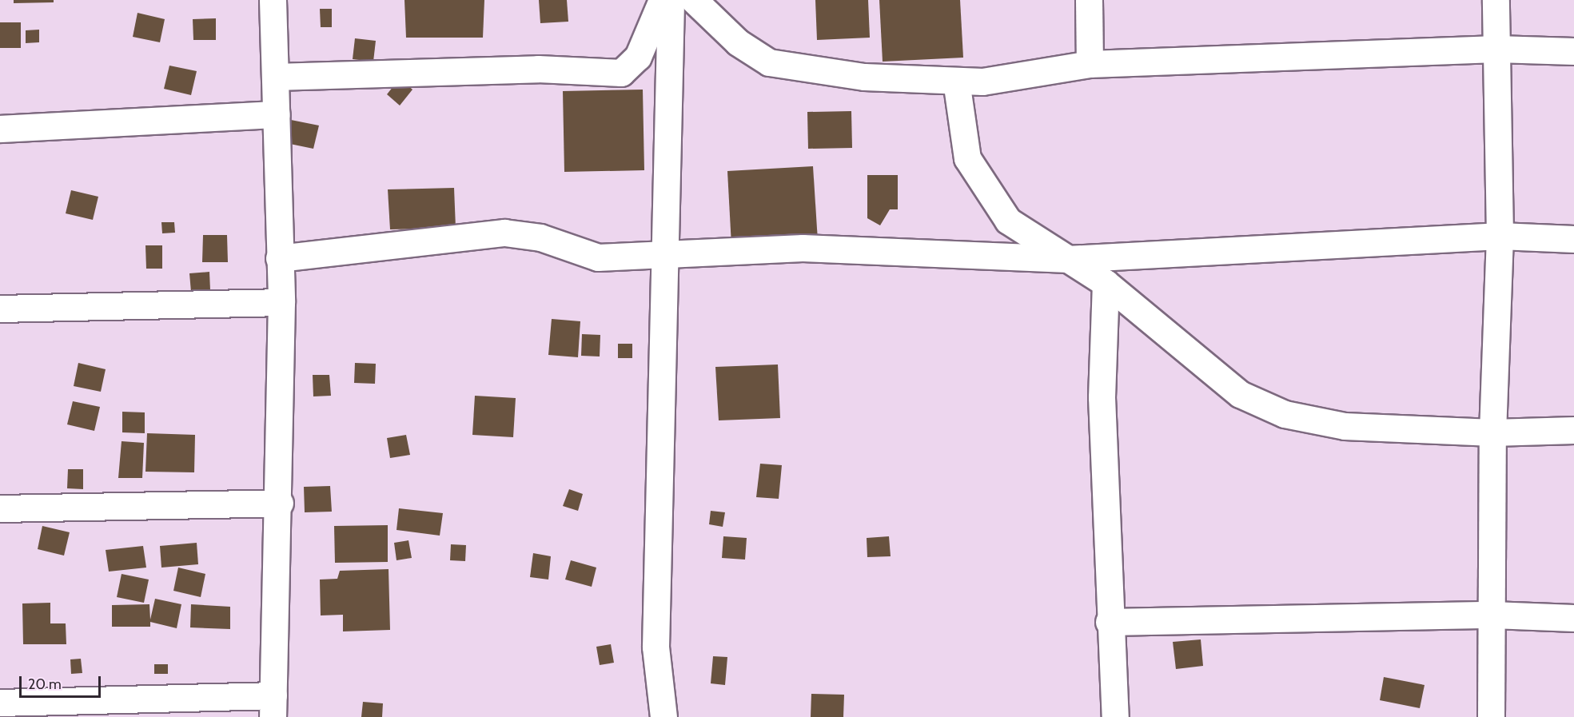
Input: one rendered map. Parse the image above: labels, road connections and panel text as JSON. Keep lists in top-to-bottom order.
{
  "scale_bar": "20 m"
}
